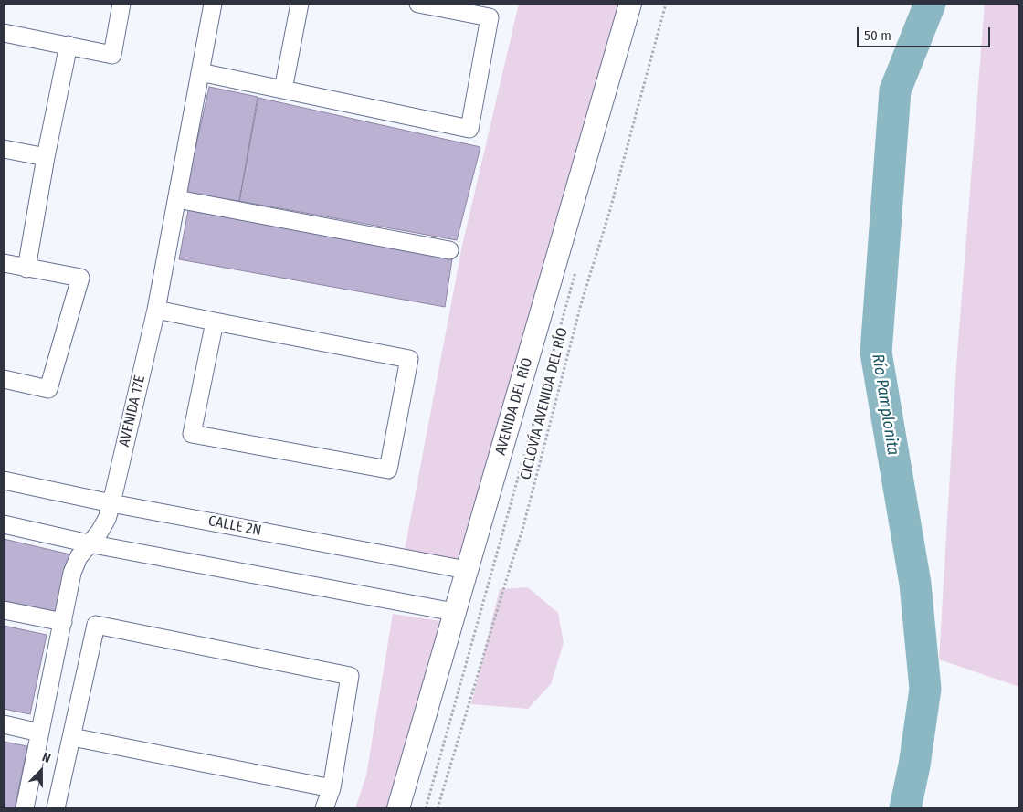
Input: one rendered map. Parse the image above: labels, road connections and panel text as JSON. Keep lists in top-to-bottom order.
{
  "streets": {
    "main road": ["AVENIDA DEL RÍO"],
    "street": ["AVENIDA 17E", "CALLE 2N"],
    "path": ["CICLOVÍA AVENIDA DEL RÍO"]
  },
  "crossings": [
    ["AVENIDA DEL RÍO", "CALLE 2N"],
    ["AVENIDA 17E", "CALLE 2N"]
  ],
  "water": ["Río Pamplonita"],
  "scale_bar": "50 m",
  "north": "top"
}
